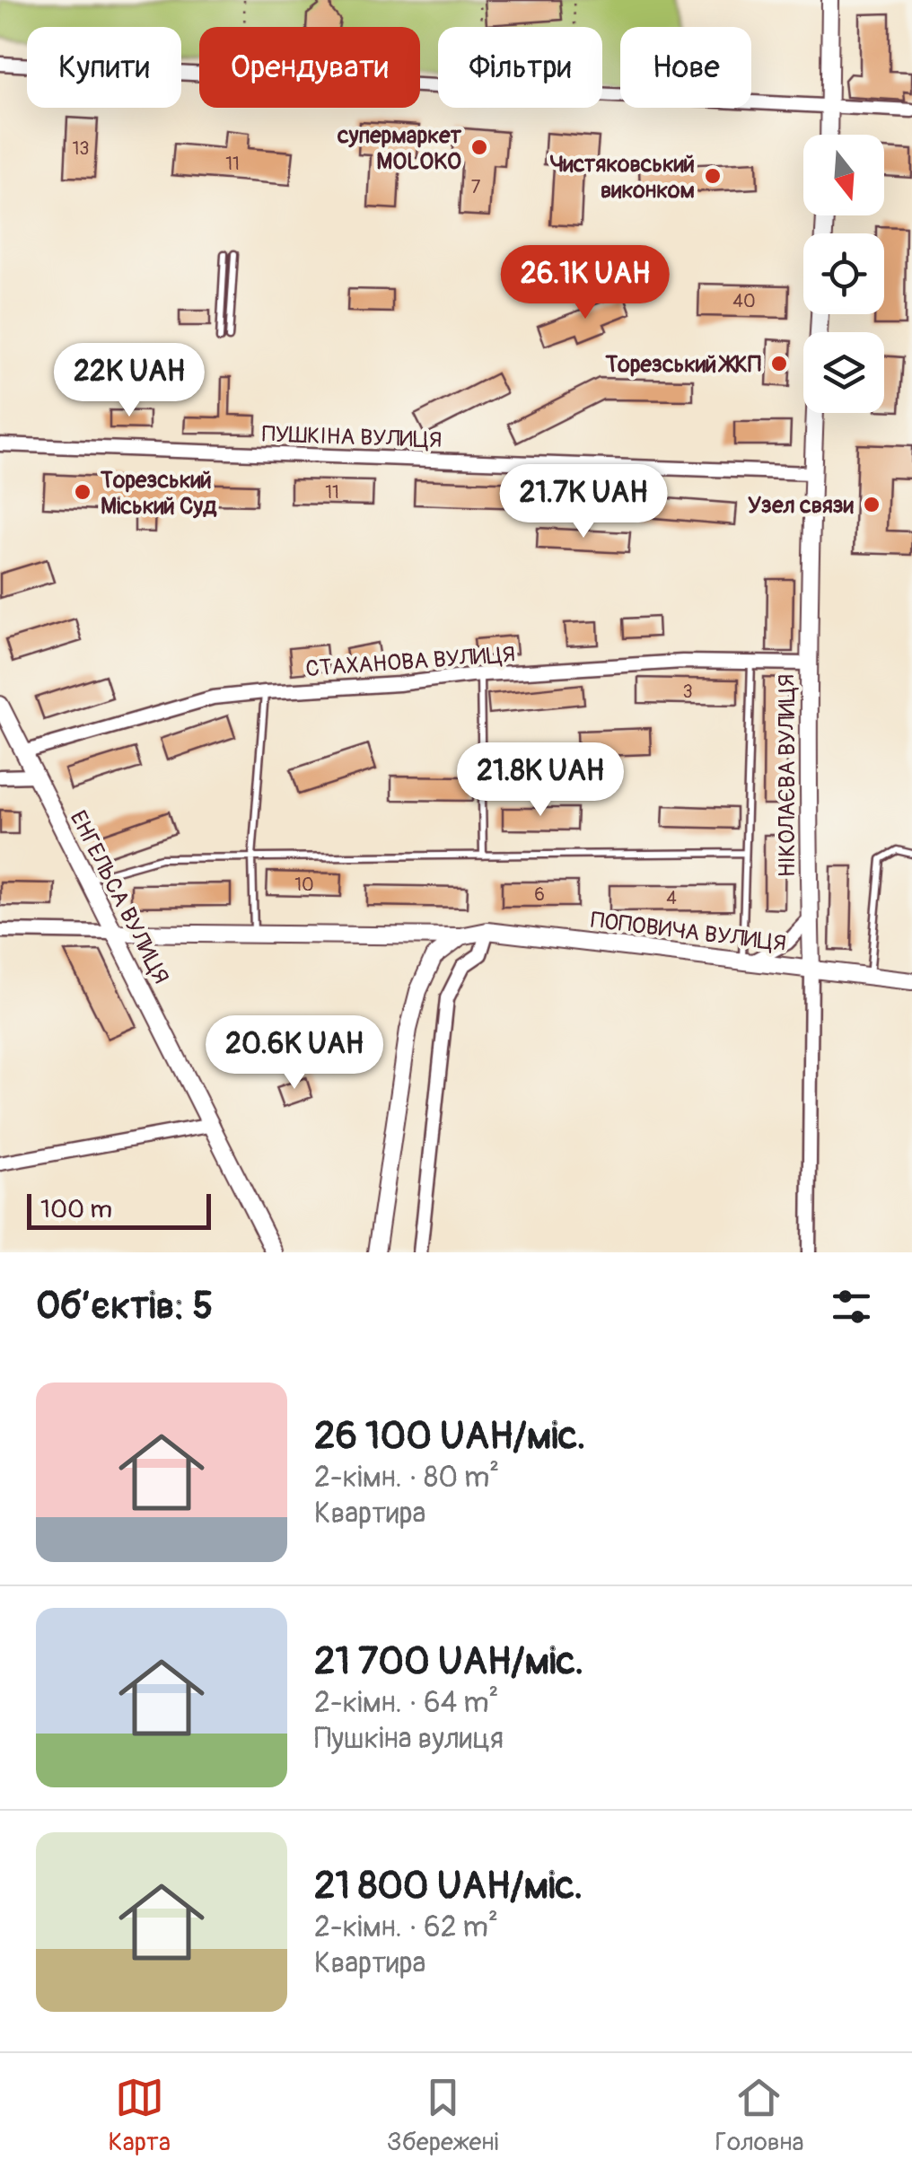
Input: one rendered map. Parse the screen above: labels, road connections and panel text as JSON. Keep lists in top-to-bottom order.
{
  "streets": {
    "street": [
      "ПУШКІНА ВУЛИЦЯ",
      "СТАХАНОВА ВУЛИЦЯ",
      "НІКОЛАЄВА ВУЛИЦЯ",
      "ЕНГЕЛЬСА ВУЛИЦЯ",
      "ПОПОВИЧА ВУЛИЦЯ"
    ]
  },
  "crossings": [
    ["ПУШКІНА ВУЛИЦЯ", "НІКОЛАЄВА ВУЛИЦЯ"],
    ["СТАХАНОВА ВУЛИЦЯ", "НІКОЛАЄВА ВУЛИЦЯ"],
    ["СТАХАНОВА ВУЛИЦЯ", "ЕНГЕЛЬСА ВУЛИЦЯ"],
    ["НІКОЛАЄВА ВУЛИЦЯ", "ПОПОВИЧА ВУЛИЦЯ"],
    ["ЕНГЕЛЬСА ВУЛИЦЯ", "ПОПОВИЧА ВУЛИЦЯ"]
  ],
  "places": [
    "супермаркет MOLOKO",
    "Чистяковський виконком",
    "Торезський ЖКП",
    "Торезський Міський Суд",
    "Узел связи"
  ],
  "house_numbers": [
    "13",
    "11",
    "7",
    "40",
    "11",
    "3",
    "10",
    "6",
    "4"
  ],
  "scale_bar": "100 m",
  "north": "bottom",
  "page": {
    "chip": [
      "Купити",
      "Орендувати",
      "Фільтри",
      "Нове"
    ],
    "price": [
      "26.1K UAH",
      "22K UAH",
      "21.7K UAH",
      "21.8K UAH",
      "20.6K UAH"
    ],
    "scale": "100 m",
    "heading": "Об’єктів: 5",
    "list": [
      {
        "name": "26 100 UAH/міс.",
        "note": "2-кімн. · 80 m² · Квартира"
      },
      {
        "name": "21 700 UAH/міс.",
        "note": "2-кімн. · 64 m² · Пушкіна вулиця"
      },
      {
        "name": "21 800 UAH/міс.",
        "note": "2-кімн. · 62 m² · Квартира"
      }
    ],
    "tabs": ["Карта", "Збережені", "Головна"]
  }
}
